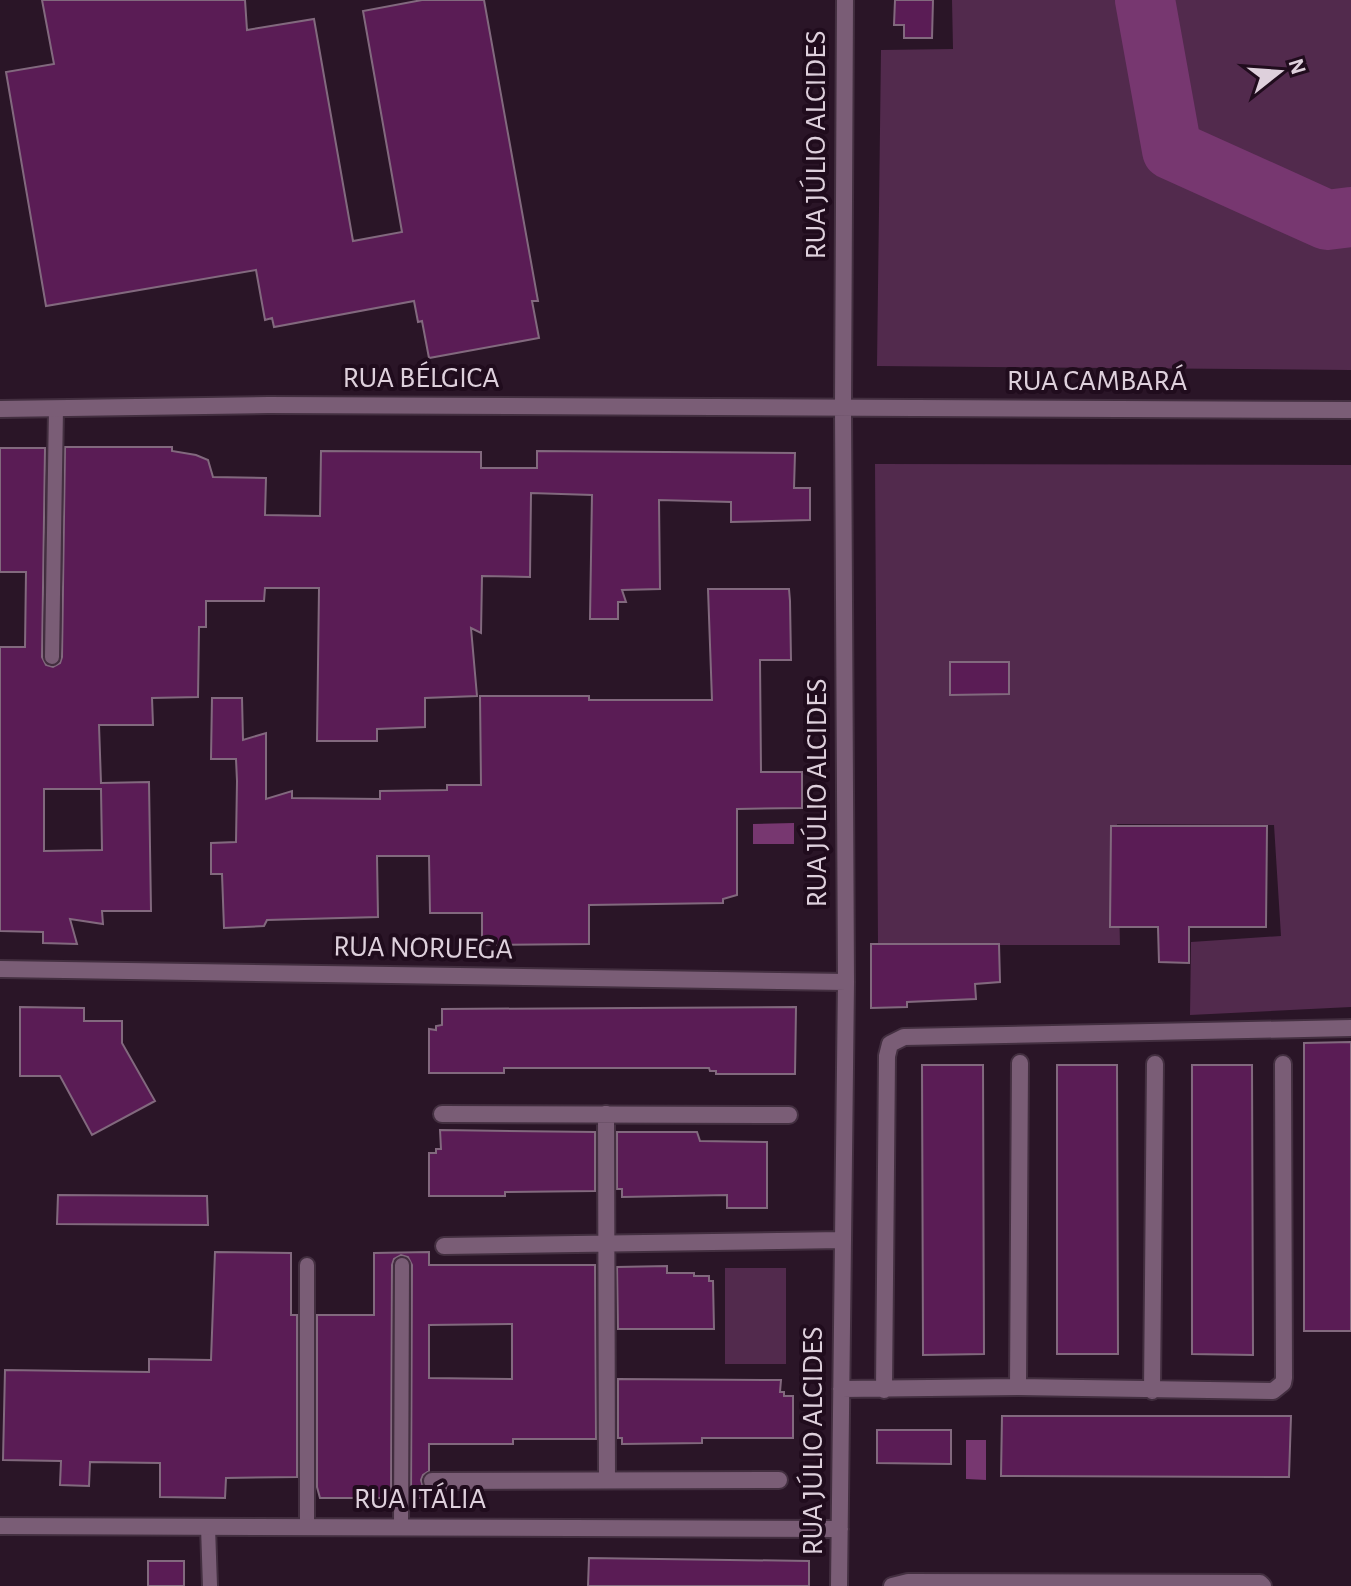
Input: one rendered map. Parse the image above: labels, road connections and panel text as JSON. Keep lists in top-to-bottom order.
{
  "streets": {
    "street": [
      "RUA JÚLIO ALCIDES",
      "RUA BÉLGICA",
      "RUA CAMBARÁ",
      "RUA NORUEGA",
      "RUA ITÁLIA"
    ]
  },
  "crossings": [
    ["RUA JÚLIO ALCIDES", "RUA BÉLGICA"],
    ["RUA JÚLIO ALCIDES", "RUA CAMBARÁ"],
    ["RUA JÚLIO ALCIDES", "RUA NORUEGA"],
    ["RUA JÚLIO ALCIDES", "RUA ITÁLIA"],
    ["RUA BÉLGICA", "RUA CAMBARÁ"]
  ],
  "north": "right"
}
